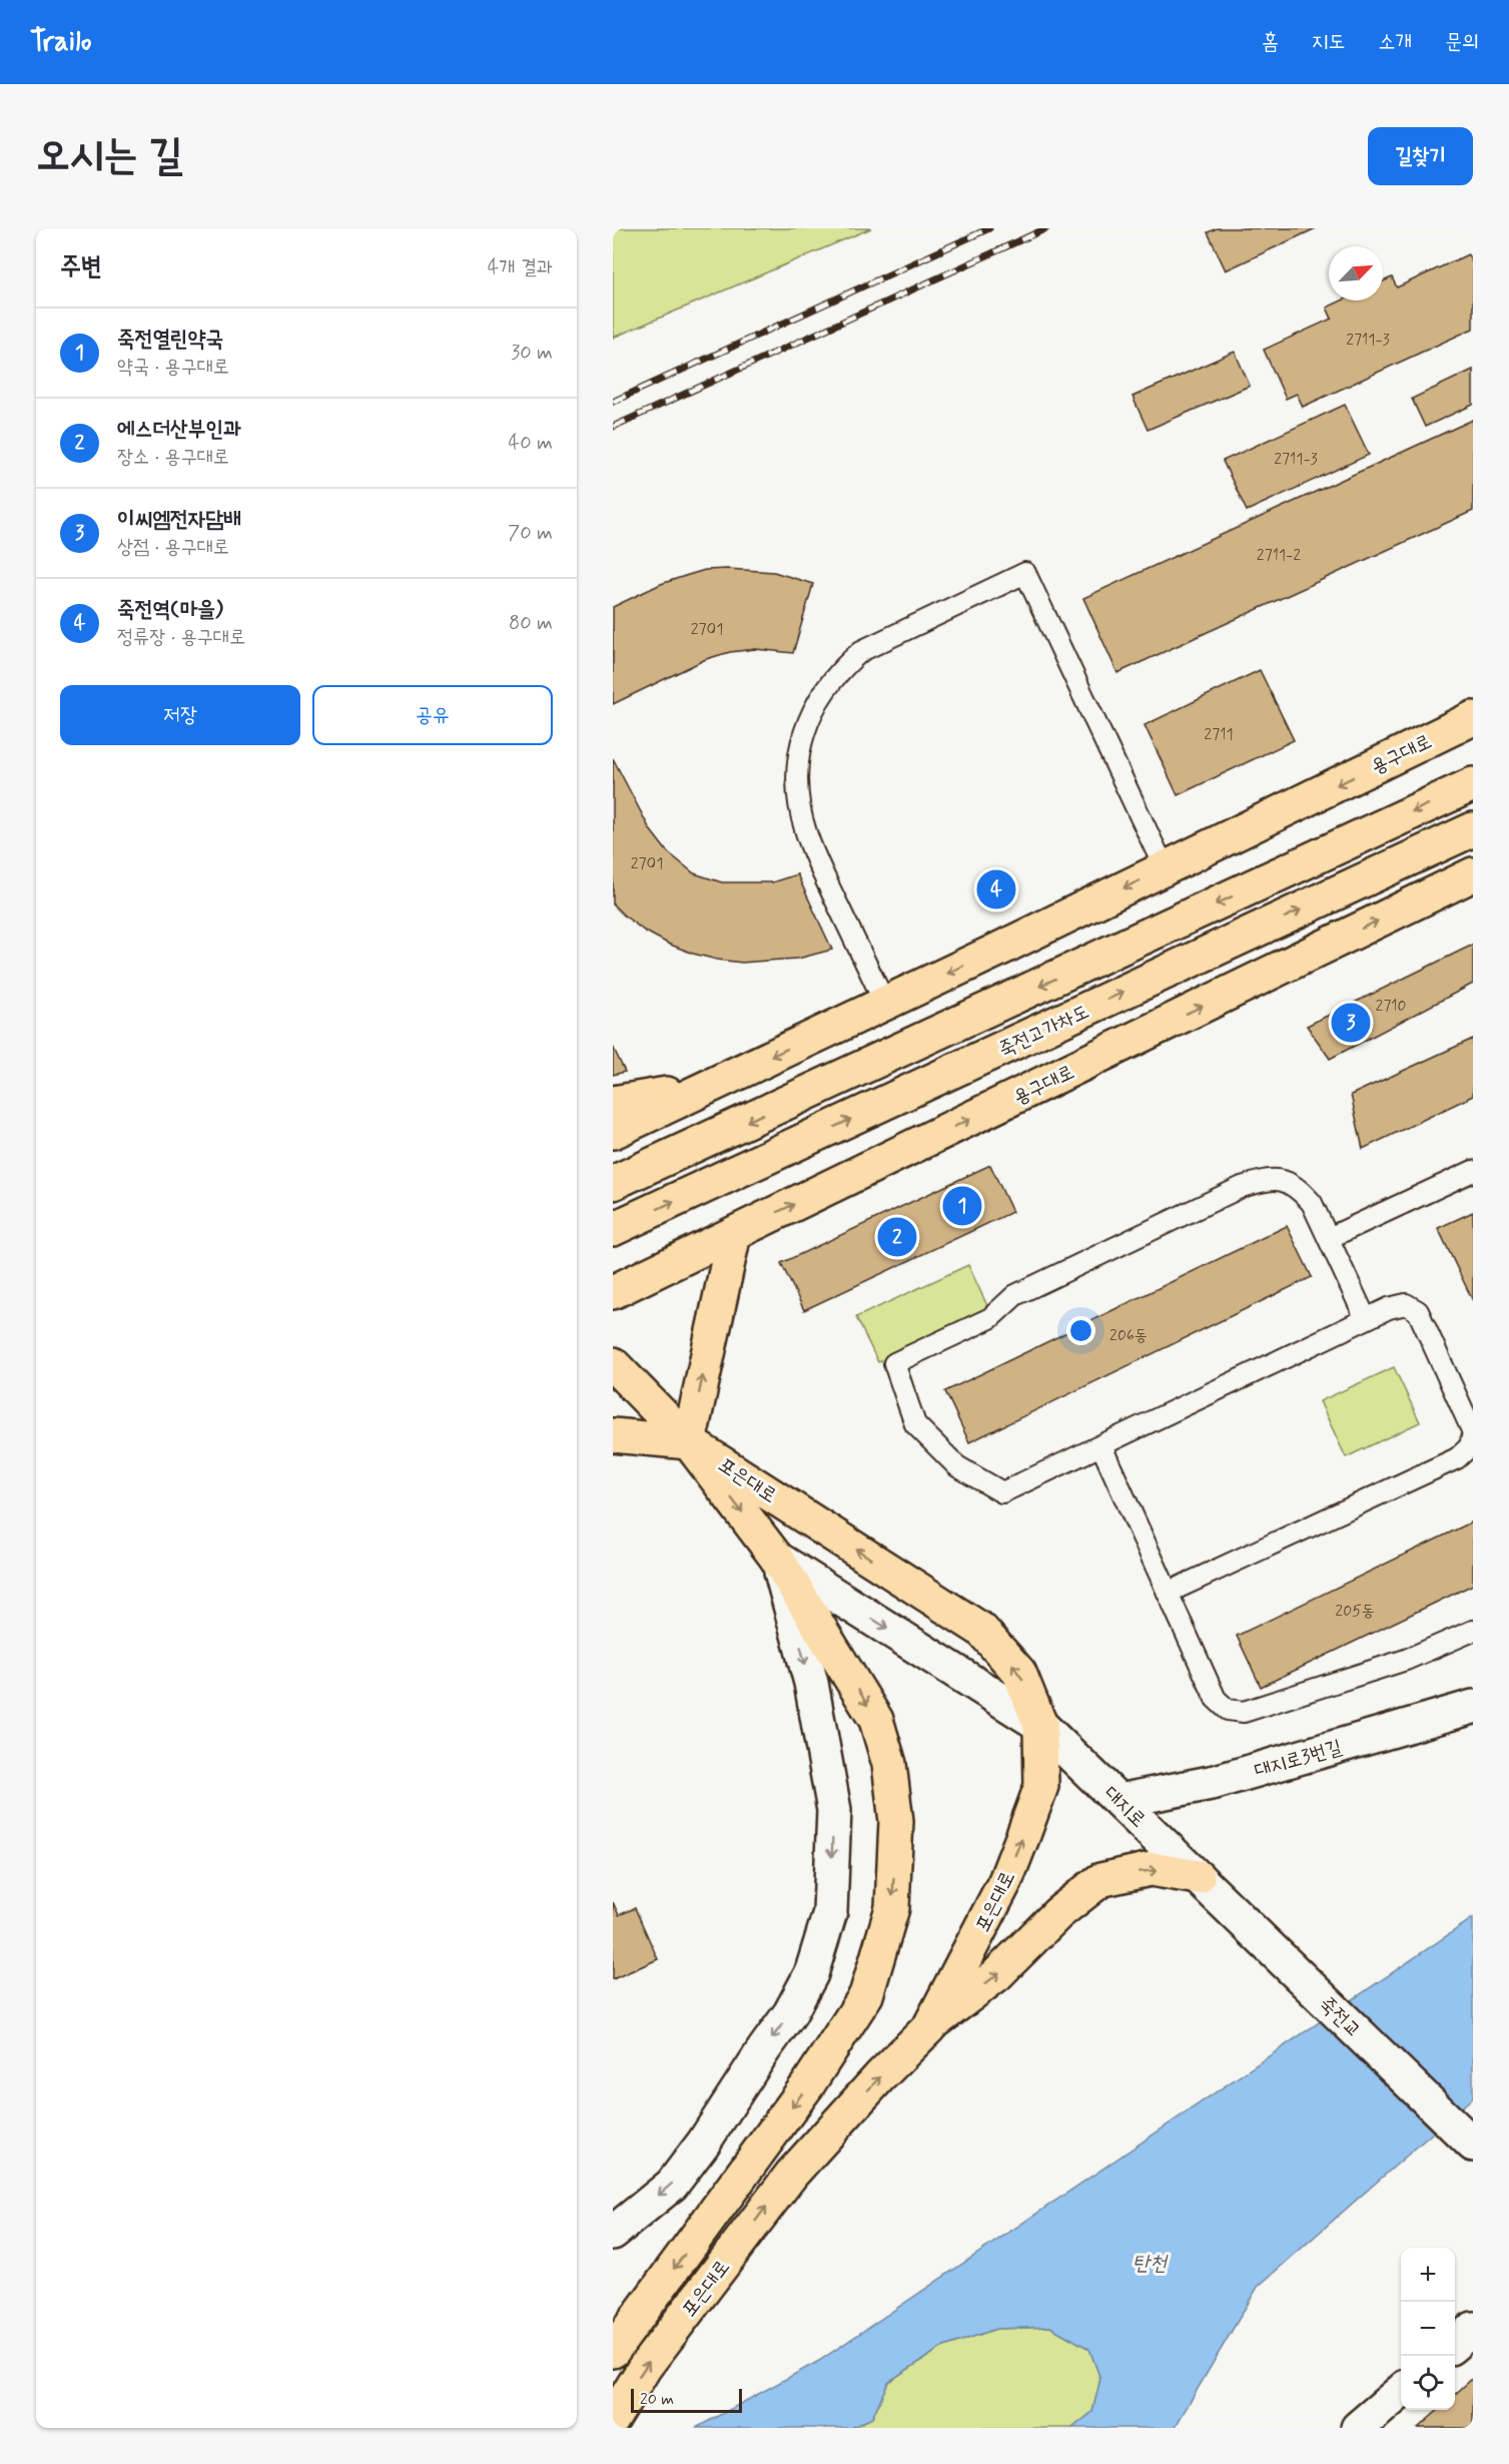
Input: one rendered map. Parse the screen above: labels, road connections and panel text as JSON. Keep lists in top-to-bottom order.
{
  "streets": {
    "main road": ["용구대로", "죽전고가차도", "포은대로"],
    "street": ["대지로3번길", "대지로", "죽전교"]
  },
  "crossings": [
    ["포은대로", "대지로"],
    ["대지로3번길", "대지로"],
    ["대지로", "죽전교"]
  ],
  "one_way": ["대지로"],
  "water": ["탄천"],
  "house_numbers": [
    "2711-3",
    "2711-3",
    "2711-2",
    "2701",
    "2711",
    "2701",
    "2710",
    "206동",
    "205동"
  ],
  "scale_bar": "20 m",
  "north": "top right",
  "page": {
    "header": "Trailo",
    "nav": [
      "홈",
      "지도",
      "소개",
      "문의"
    ],
    "buttons": [
      "길찾기",
      ["저장", "공유"]
    ],
    "title": "오시는 길",
    "heading": ["주변", "4개 결과"],
    "list": [
      {
        "mark": "1",
        "name": "죽전열린약국",
        "note": "약국 · 용구대로",
        "value": "30 m"
      },
      {
        "mark": "2",
        "name": "에스더산부인과",
        "note": "장소 · 용구대로",
        "value": "40 m"
      },
      {
        "mark": "3",
        "name": "이씨엠전자담배",
        "note": "상점 · 용구대로",
        "value": "70 m"
      },
      {
        "mark": "4",
        "name": "죽전역(마을)",
        "note": "정류장 · 용구대로",
        "value": "80 m"
      }
    ],
    "pins": [
      "4",
      "3",
      "1",
      "2"
    ],
    "map_buttons": ["+", "−"],
    "scale": "20 m"
  }
}
